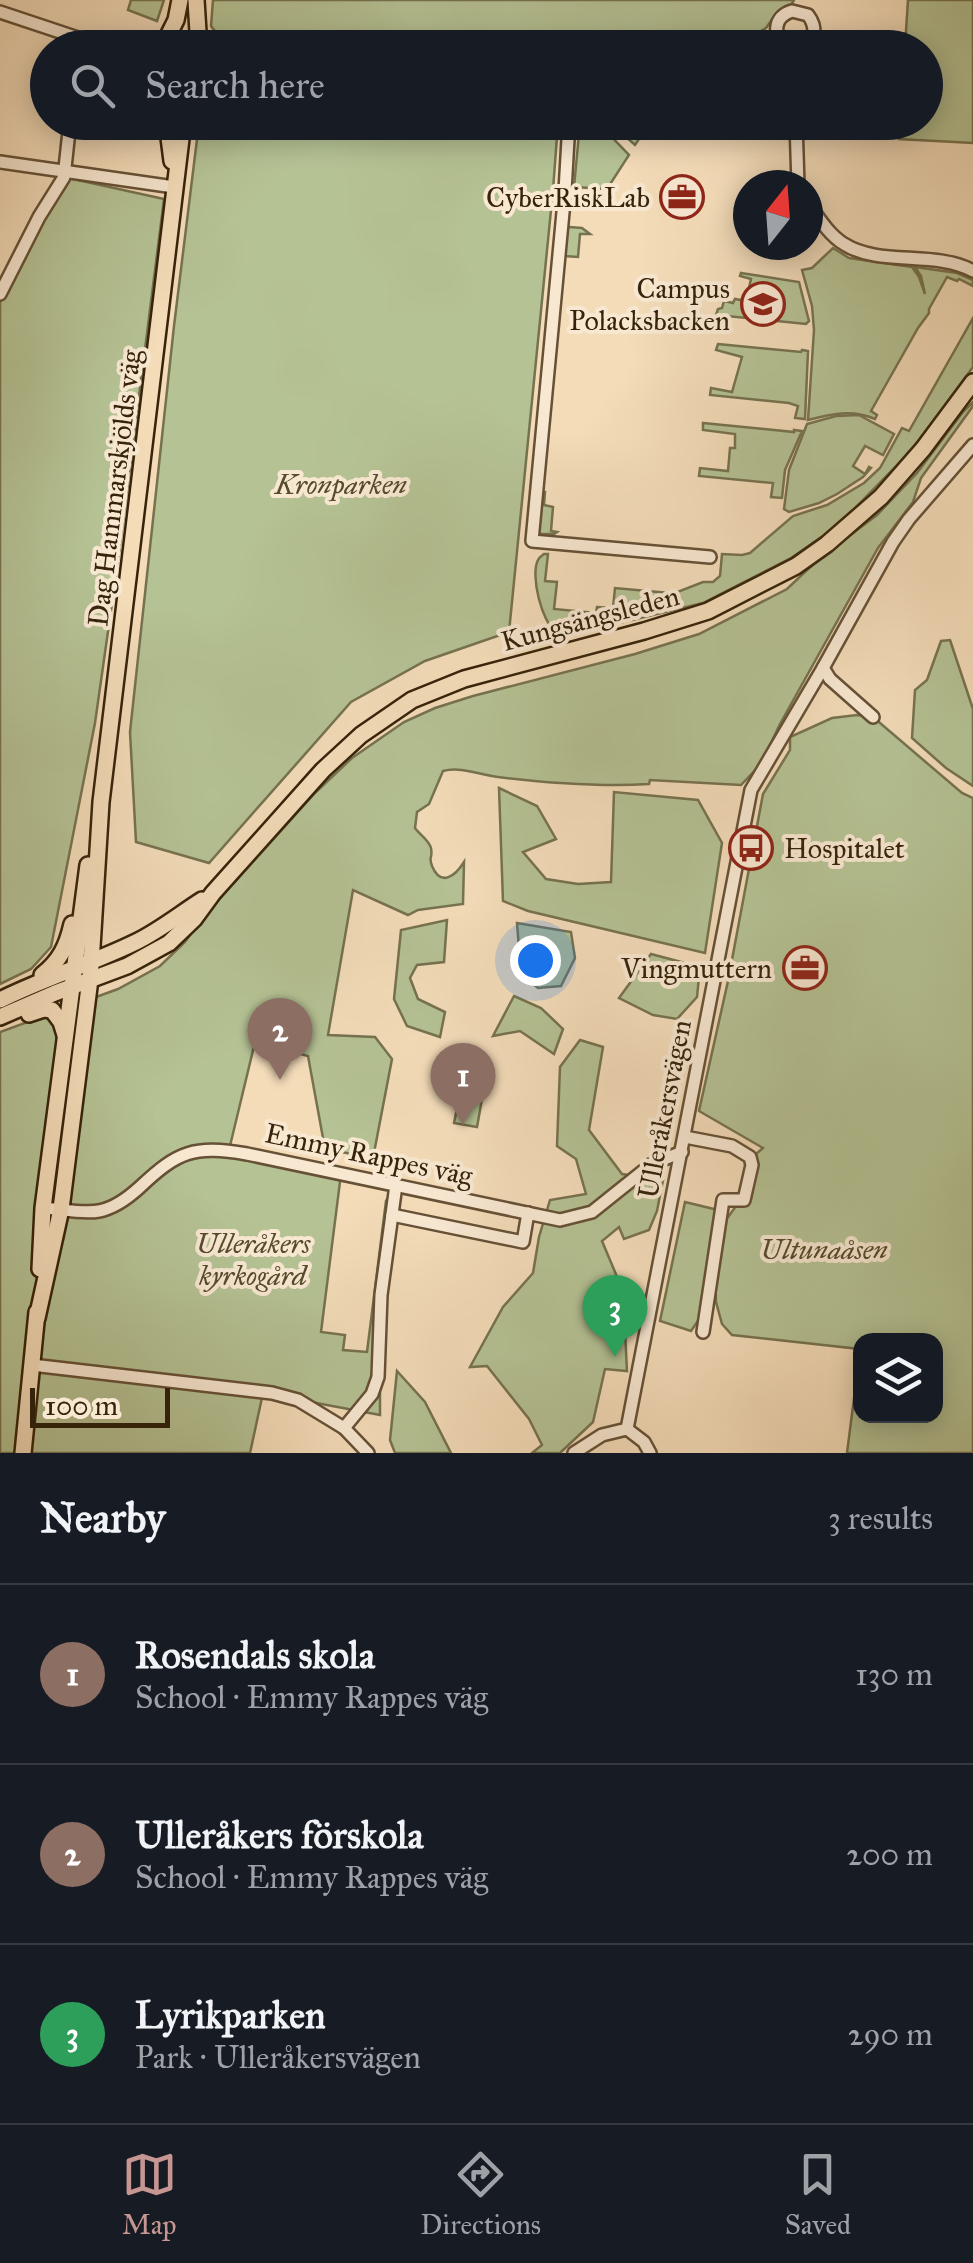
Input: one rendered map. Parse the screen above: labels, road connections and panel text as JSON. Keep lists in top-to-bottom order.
{
  "streets": {
    "main road": ["Dag Hammarskjölds väg", "Kungsängsleden"],
    "street": ["Ulleråkersvägen", "Emmy Rappes väg"]
  },
  "crossings": [
    ["Dag Hammarskjölds väg", "Kungsängsleden"],
    ["Dag Hammarskjölds väg", "Emmy Rappes väg"],
    ["Ulleråkersvägen", "Emmy Rappes väg"]
  ],
  "parks": ["Kronparken", "Ulleråkers kyrkogård", "Ultunaåsen"],
  "places": {
    "office": ["CyberRiskLab", "Vingmuttern"],
    "school or university": ["Campus Polacksbacken"],
    "bus stop": ["Hospitalet"]
  },
  "scale_bar": "100 m",
  "north": "top",
  "page": {
    "search": "Search here",
    "pins": ["2", "1", "3"],
    "scale": "100 m",
    "heading": ["Nearby", "3 results"],
    "list": [
      {
        "mark": "1",
        "name": "Rosendals skola",
        "note": "School · Emmy Rappes väg",
        "value": "130 m"
      },
      {
        "mark": "2",
        "name": "Ulleråkers förskola",
        "note": "School · Emmy Rappes väg",
        "value": "200 m"
      },
      {
        "mark": "3",
        "name": "Lyrikparken",
        "note": "Park · Ulleråkersvägen",
        "value": "290 m"
      }
    ],
    "nav": ["Map", "Directions", "Saved"]
  }
}
